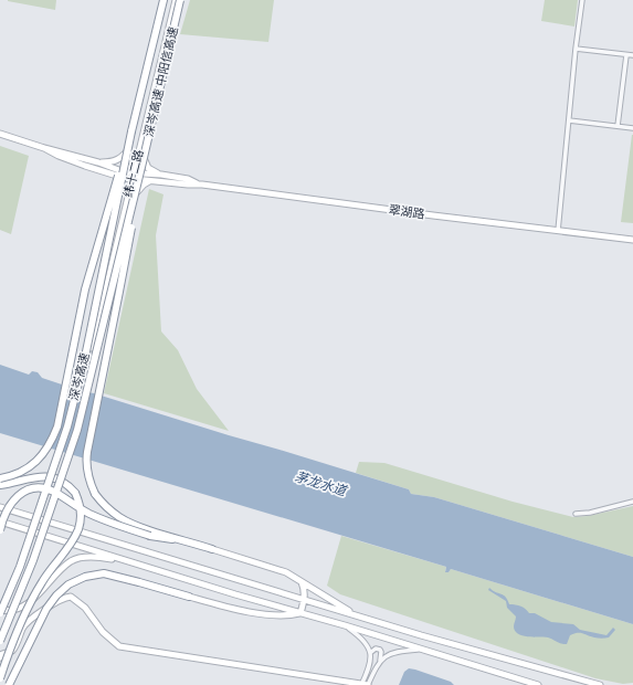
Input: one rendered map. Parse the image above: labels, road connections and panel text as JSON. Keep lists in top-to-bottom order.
{
  "streets": {
    "highway": ["深岑高速 中阳信高速", "深岑高速"],
    "street": ["纬十二路", "翠湖路"]
  },
  "crossings": [
    ["深岑高速 中阳信高速", "深岑高速"],
    ["纬十二路", "翠湖路"]
  ],
  "water": ["茅龙水道"]
}
